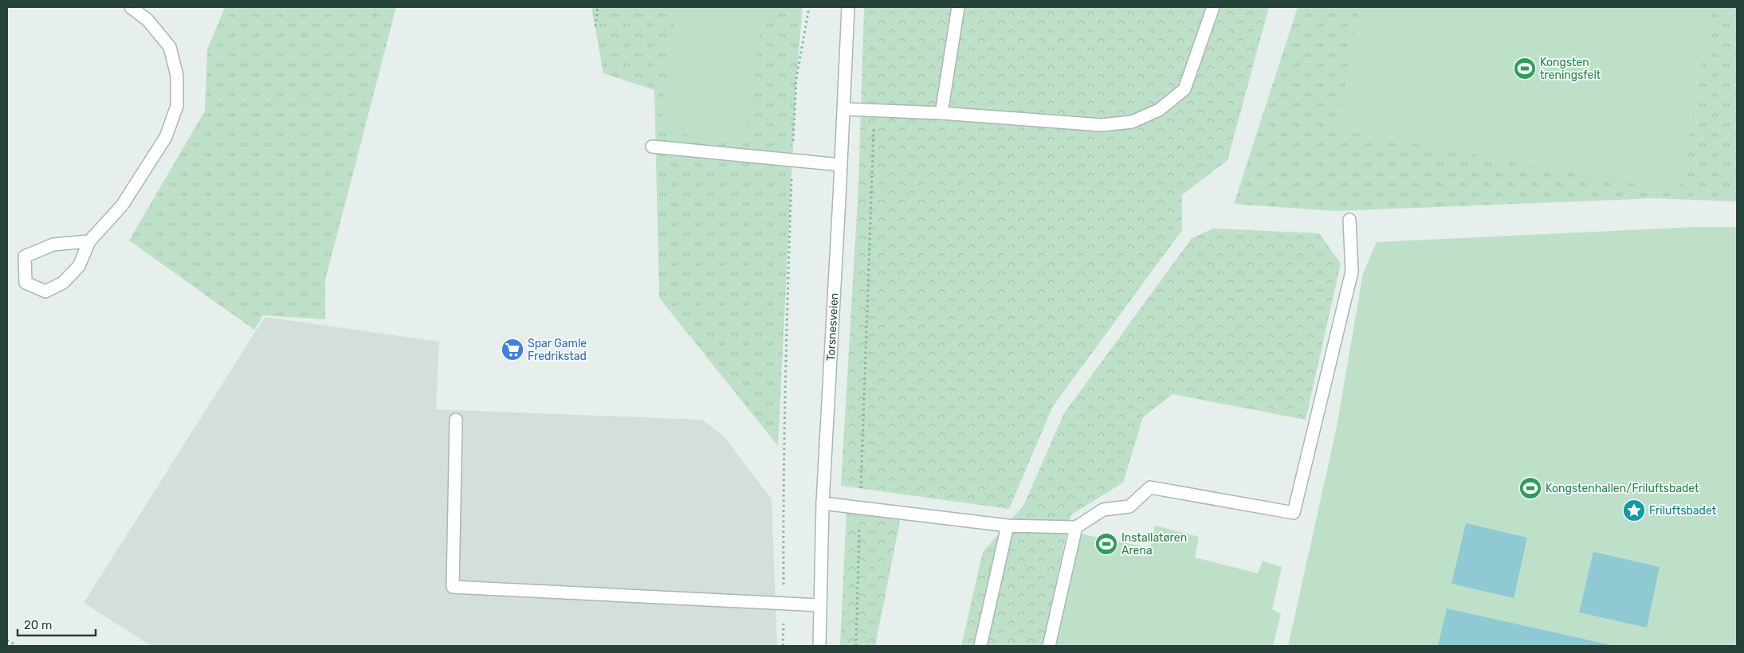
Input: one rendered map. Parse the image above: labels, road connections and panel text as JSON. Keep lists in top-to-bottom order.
{
  "streets": {
    "street": ["Torsnesveien"]
  },
  "places": {
    "sports": ["Kongsten treningsfelt", "Kongstenhallen/Friluftsbadet", "Installatøren Arena"],
    "supermarket": ["Spar Gamle Fredrikstad"],
    "place": ["Friluftsbadet"]
  },
  "scale_bar": "20 m"
}
